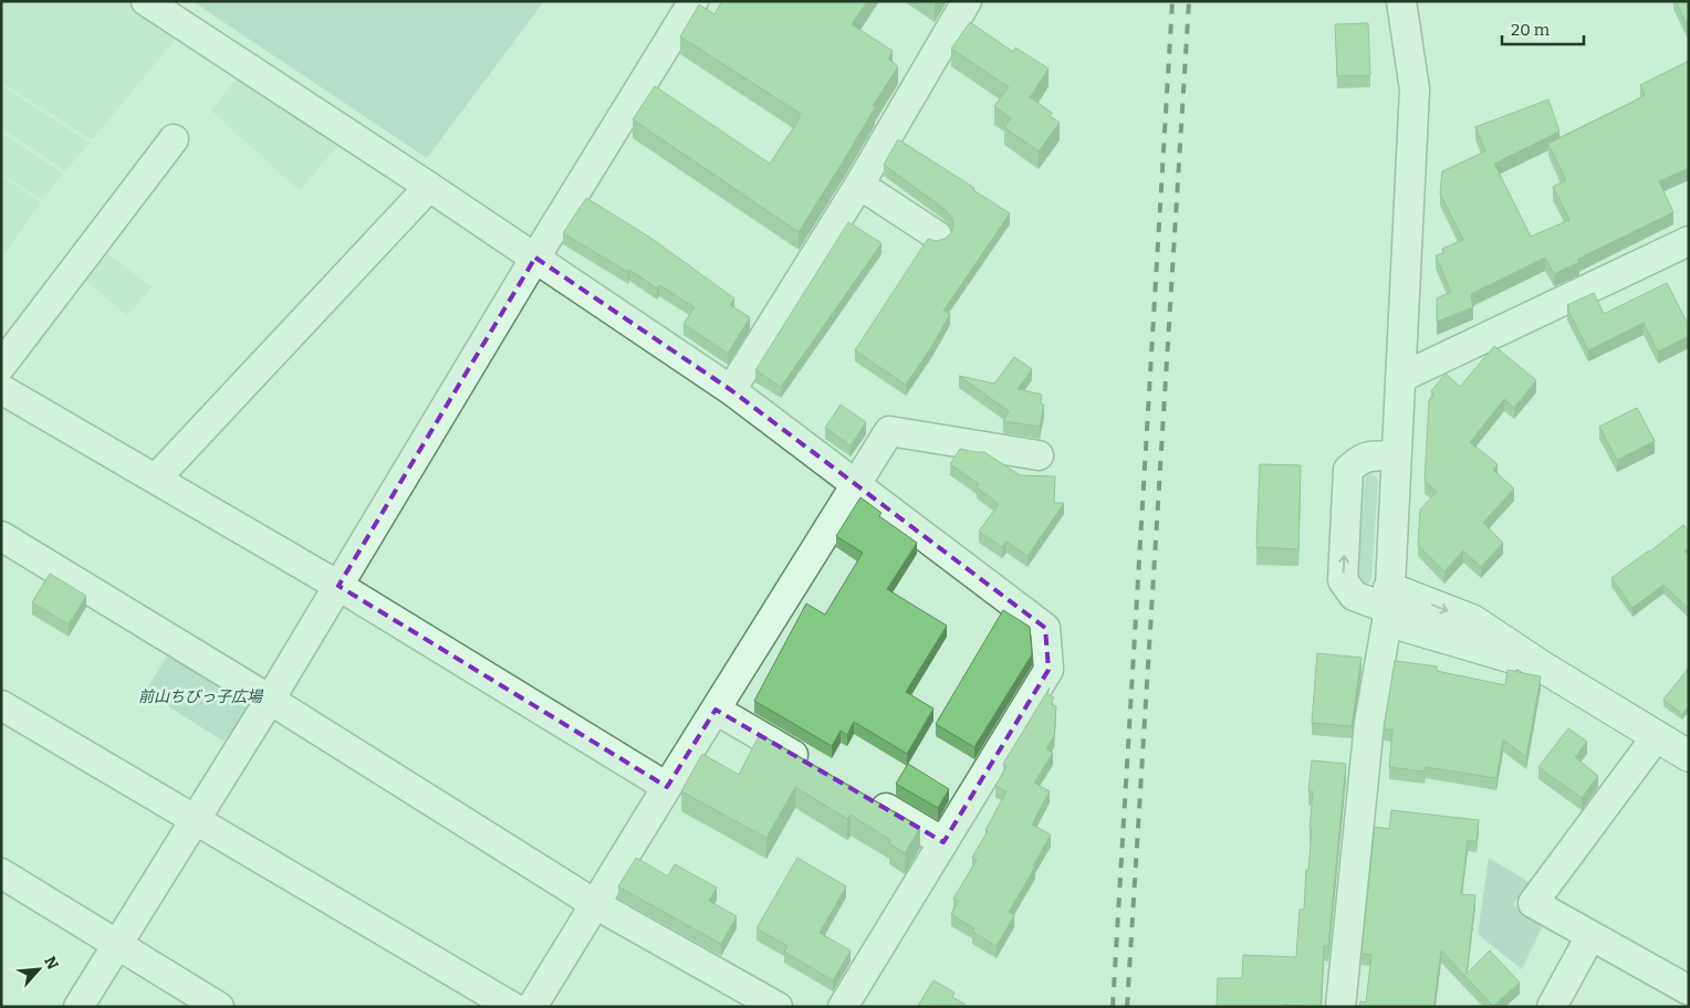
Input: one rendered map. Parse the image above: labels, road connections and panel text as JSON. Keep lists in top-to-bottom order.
{
  "parks": ["前山ちびっ子広場"],
  "scale_bar": "20 m",
  "north": "top right"
}
